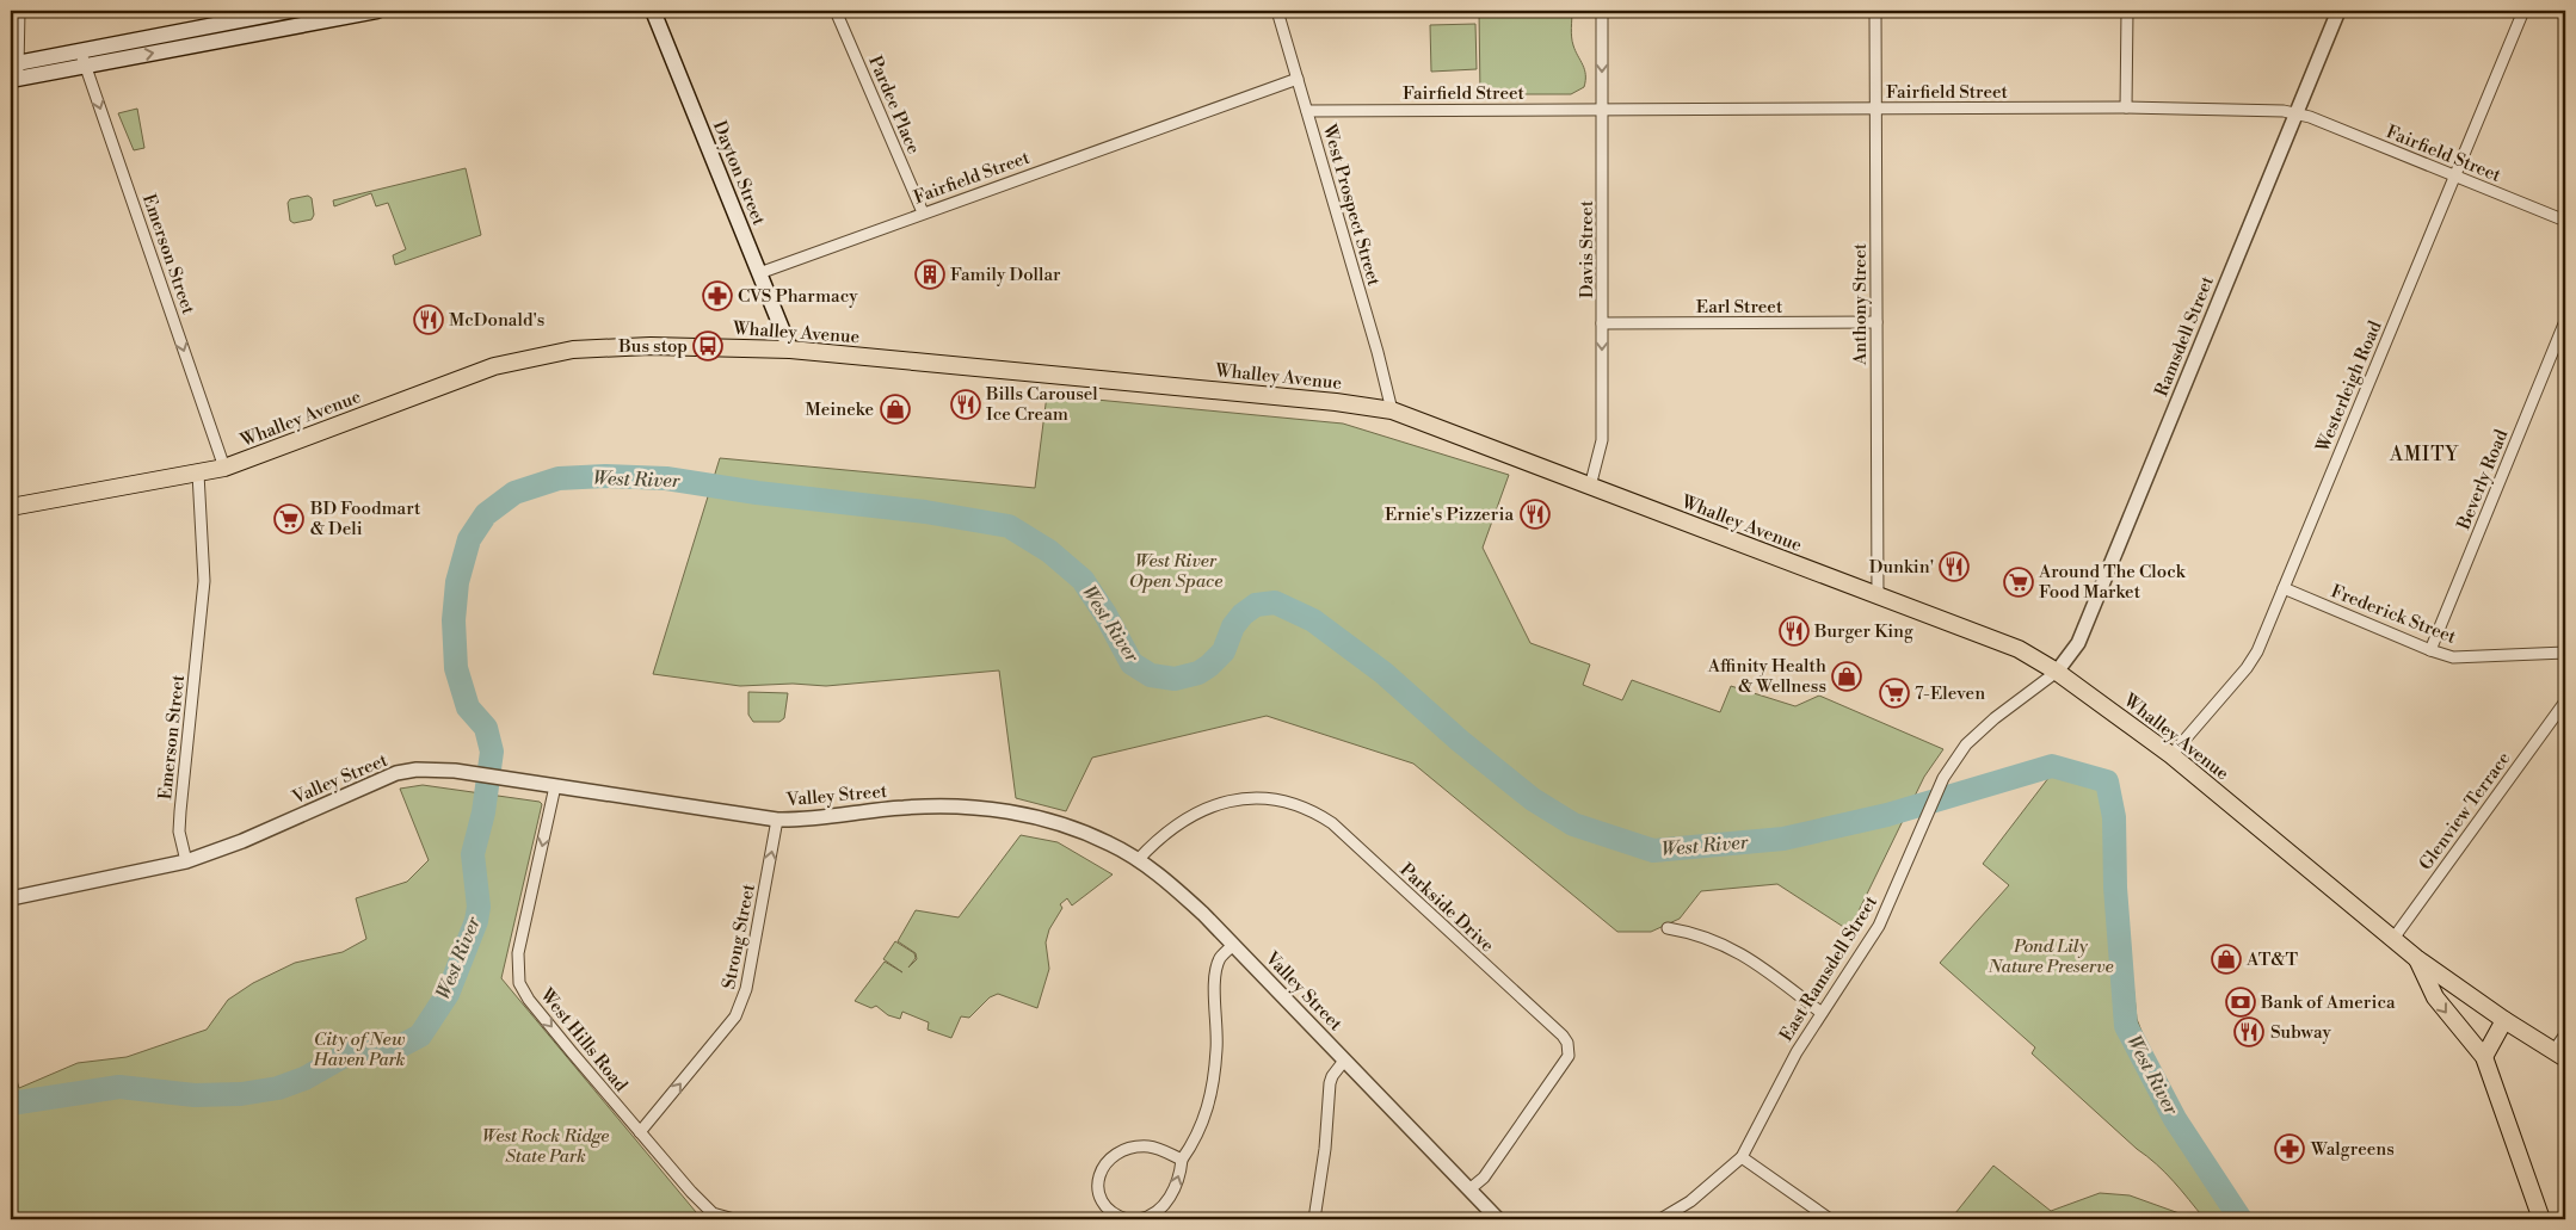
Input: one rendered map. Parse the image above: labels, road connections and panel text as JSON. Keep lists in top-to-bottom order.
{
  "streets": {
    "main road": ["Dayton Street", "Whalley Avenue"],
    "street": [
      "Fairfield Street",
      "Pardee Place",
      "West Prospect Street",
      "Davis Street",
      "Emerson Street",
      "Anthony Street",
      "Earl Street",
      "Ramsdell Street",
      "Westerleigh Road",
      "Beverly Road",
      "Frederick Street",
      "Valley Street",
      "Glenview Terrace",
      "Parkside Drive",
      "Strong Street",
      "East Ramsdell Street",
      "West Hills Road"
    ]
  },
  "crossings": [
    ["Fairfield Street", "Pardee Place"],
    ["Fairfield Street", "Dayton Street"],
    ["Fairfield Street", "West Prospect Street"],
    ["Fairfield Street", "Davis Street"],
    ["Fairfield Street", "Anthony Street"],
    ["Fairfield Street", "Ramsdell Street"],
    ["Fairfield Street", "Westerleigh Road"],
    ["Dayton Street", "Whalley Avenue"],
    ["West Prospect Street", "Whalley Avenue"],
    ["Davis Street", "Earl Street"],
    ["Davis Street", "Whalley Avenue"],
    ["Emerson Street", "Whalley Avenue"],
    ["Emerson Street", "Valley Street"],
    ["Anthony Street", "Earl Street"],
    ["Anthony Street", "Whalley Avenue"],
    ["Whalley Avenue", "Ramsdell Street"],
    ["Whalley Avenue", "Westerleigh Road"],
    ["Whalley Avenue", "Glenview Terrace"],
    ["Whalley Avenue", "East Ramsdell Street"],
    ["Ramsdell Street", "East Ramsdell Street"],
    ["Westerleigh Road", "Frederick Street"],
    ["Beverly Road", "Frederick Street"],
    ["Valley Street", "Parkside Drive"],
    ["Valley Street", "Strong Street"],
    ["Valley Street", "West Hills Road"],
    ["Strong Street", "West Hills Road"]
  ],
  "one_way": [
    "Davis Street",
    "Emerson Street",
    "Strong Street",
    "West Hills Road"
  ],
  "districts": ["AMITY"],
  "water": ["West River"],
  "parks": [
    "West River Open Space",
    "Pond Lily Nature Preserve",
    "City of New Haven Park",
    "West Rock Ridge State Park"
  ],
  "places": {
    "building": ["Family Dollar"],
    "pharmacy": ["CVS Pharmacy", "Walgreens"],
    "restaurant": [
      "McDonald's",
      "Bills Carousel Ice Cream",
      "Ernie's Pizzeria",
      "Dunkin'",
      "Burger King",
      "Subway"
    ],
    "bus stop": ["Bus stop"],
    "shop": ["Meineke", "Affinity Health & Wellness", "AT&T"],
    "supermarket": ["BD Foodmart & Deli", "Around The Clock Food Market", "7-Eleven"],
    "bank": ["Bank of America"]
  }
}
